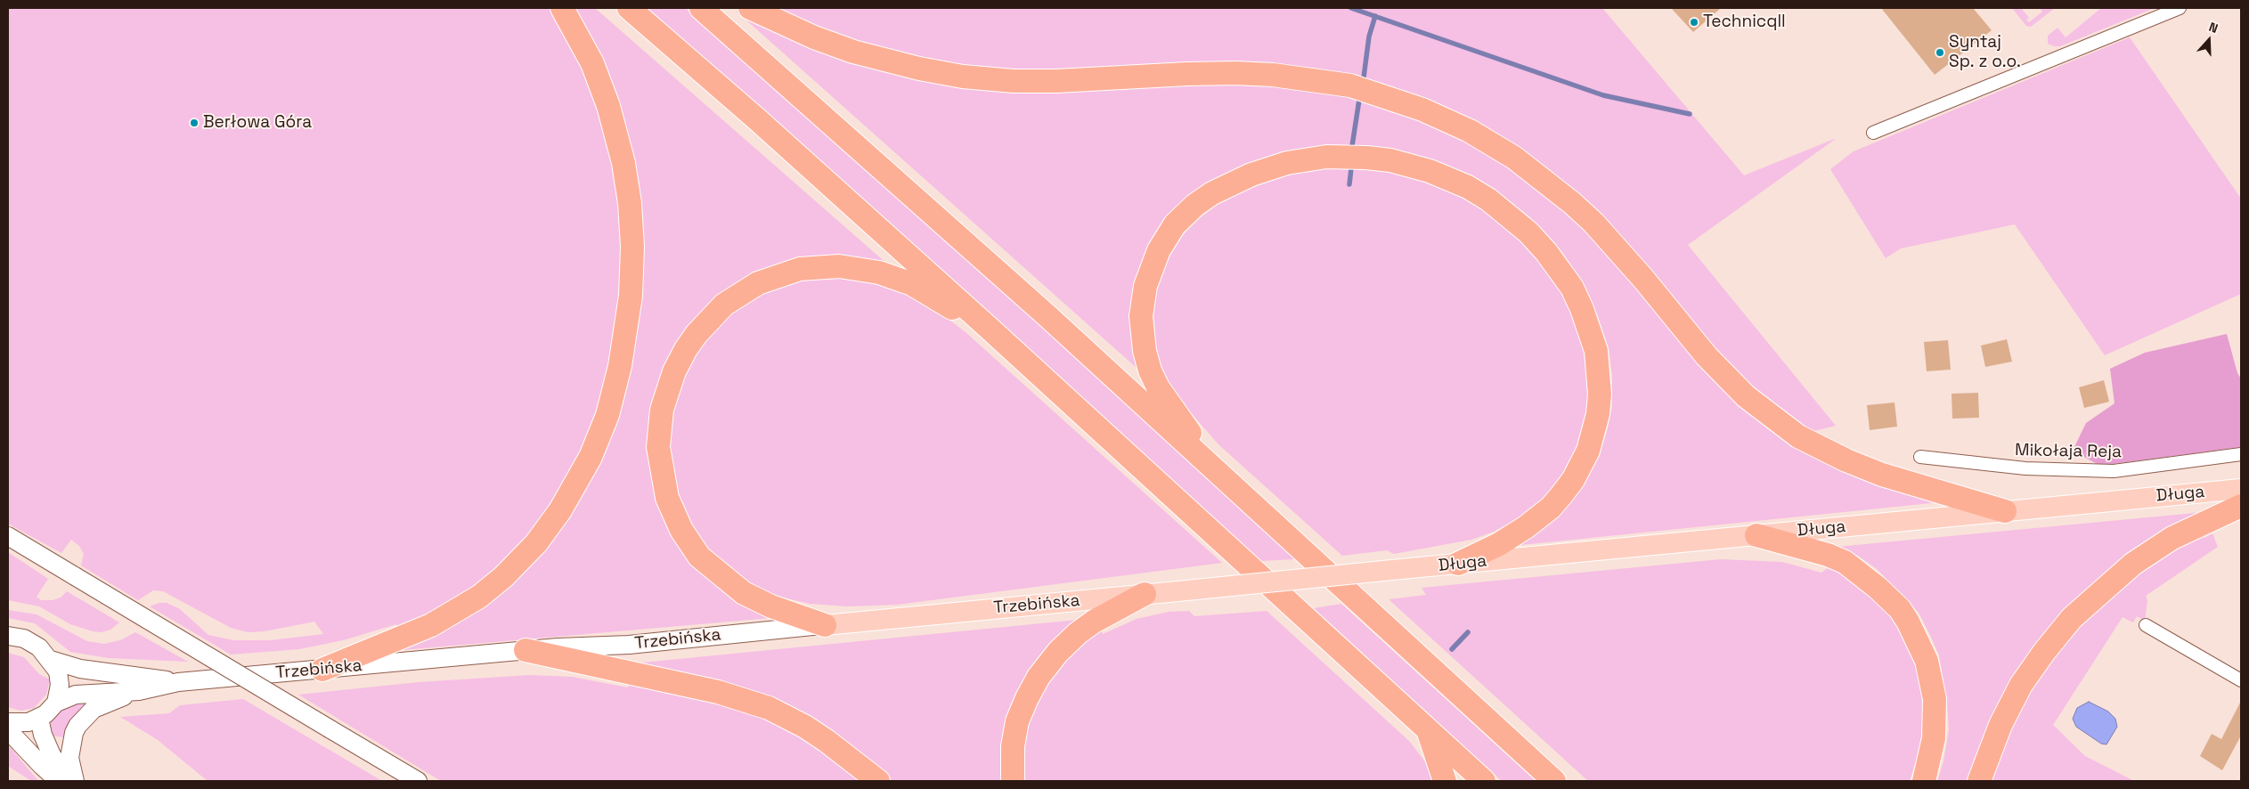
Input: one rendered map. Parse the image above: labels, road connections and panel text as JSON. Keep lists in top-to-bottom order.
{
  "streets": {
    "main road": ["Długa", "Trzebińska"],
    "street": ["Mikołaja Reja"]
  },
  "crossings": [
    ["Długa", "Trzebińska"]
  ],
  "places": ["Technicqll", "Syntaj Sp. z o.o.", "Berłowa Góra"],
  "north": "top"
}
